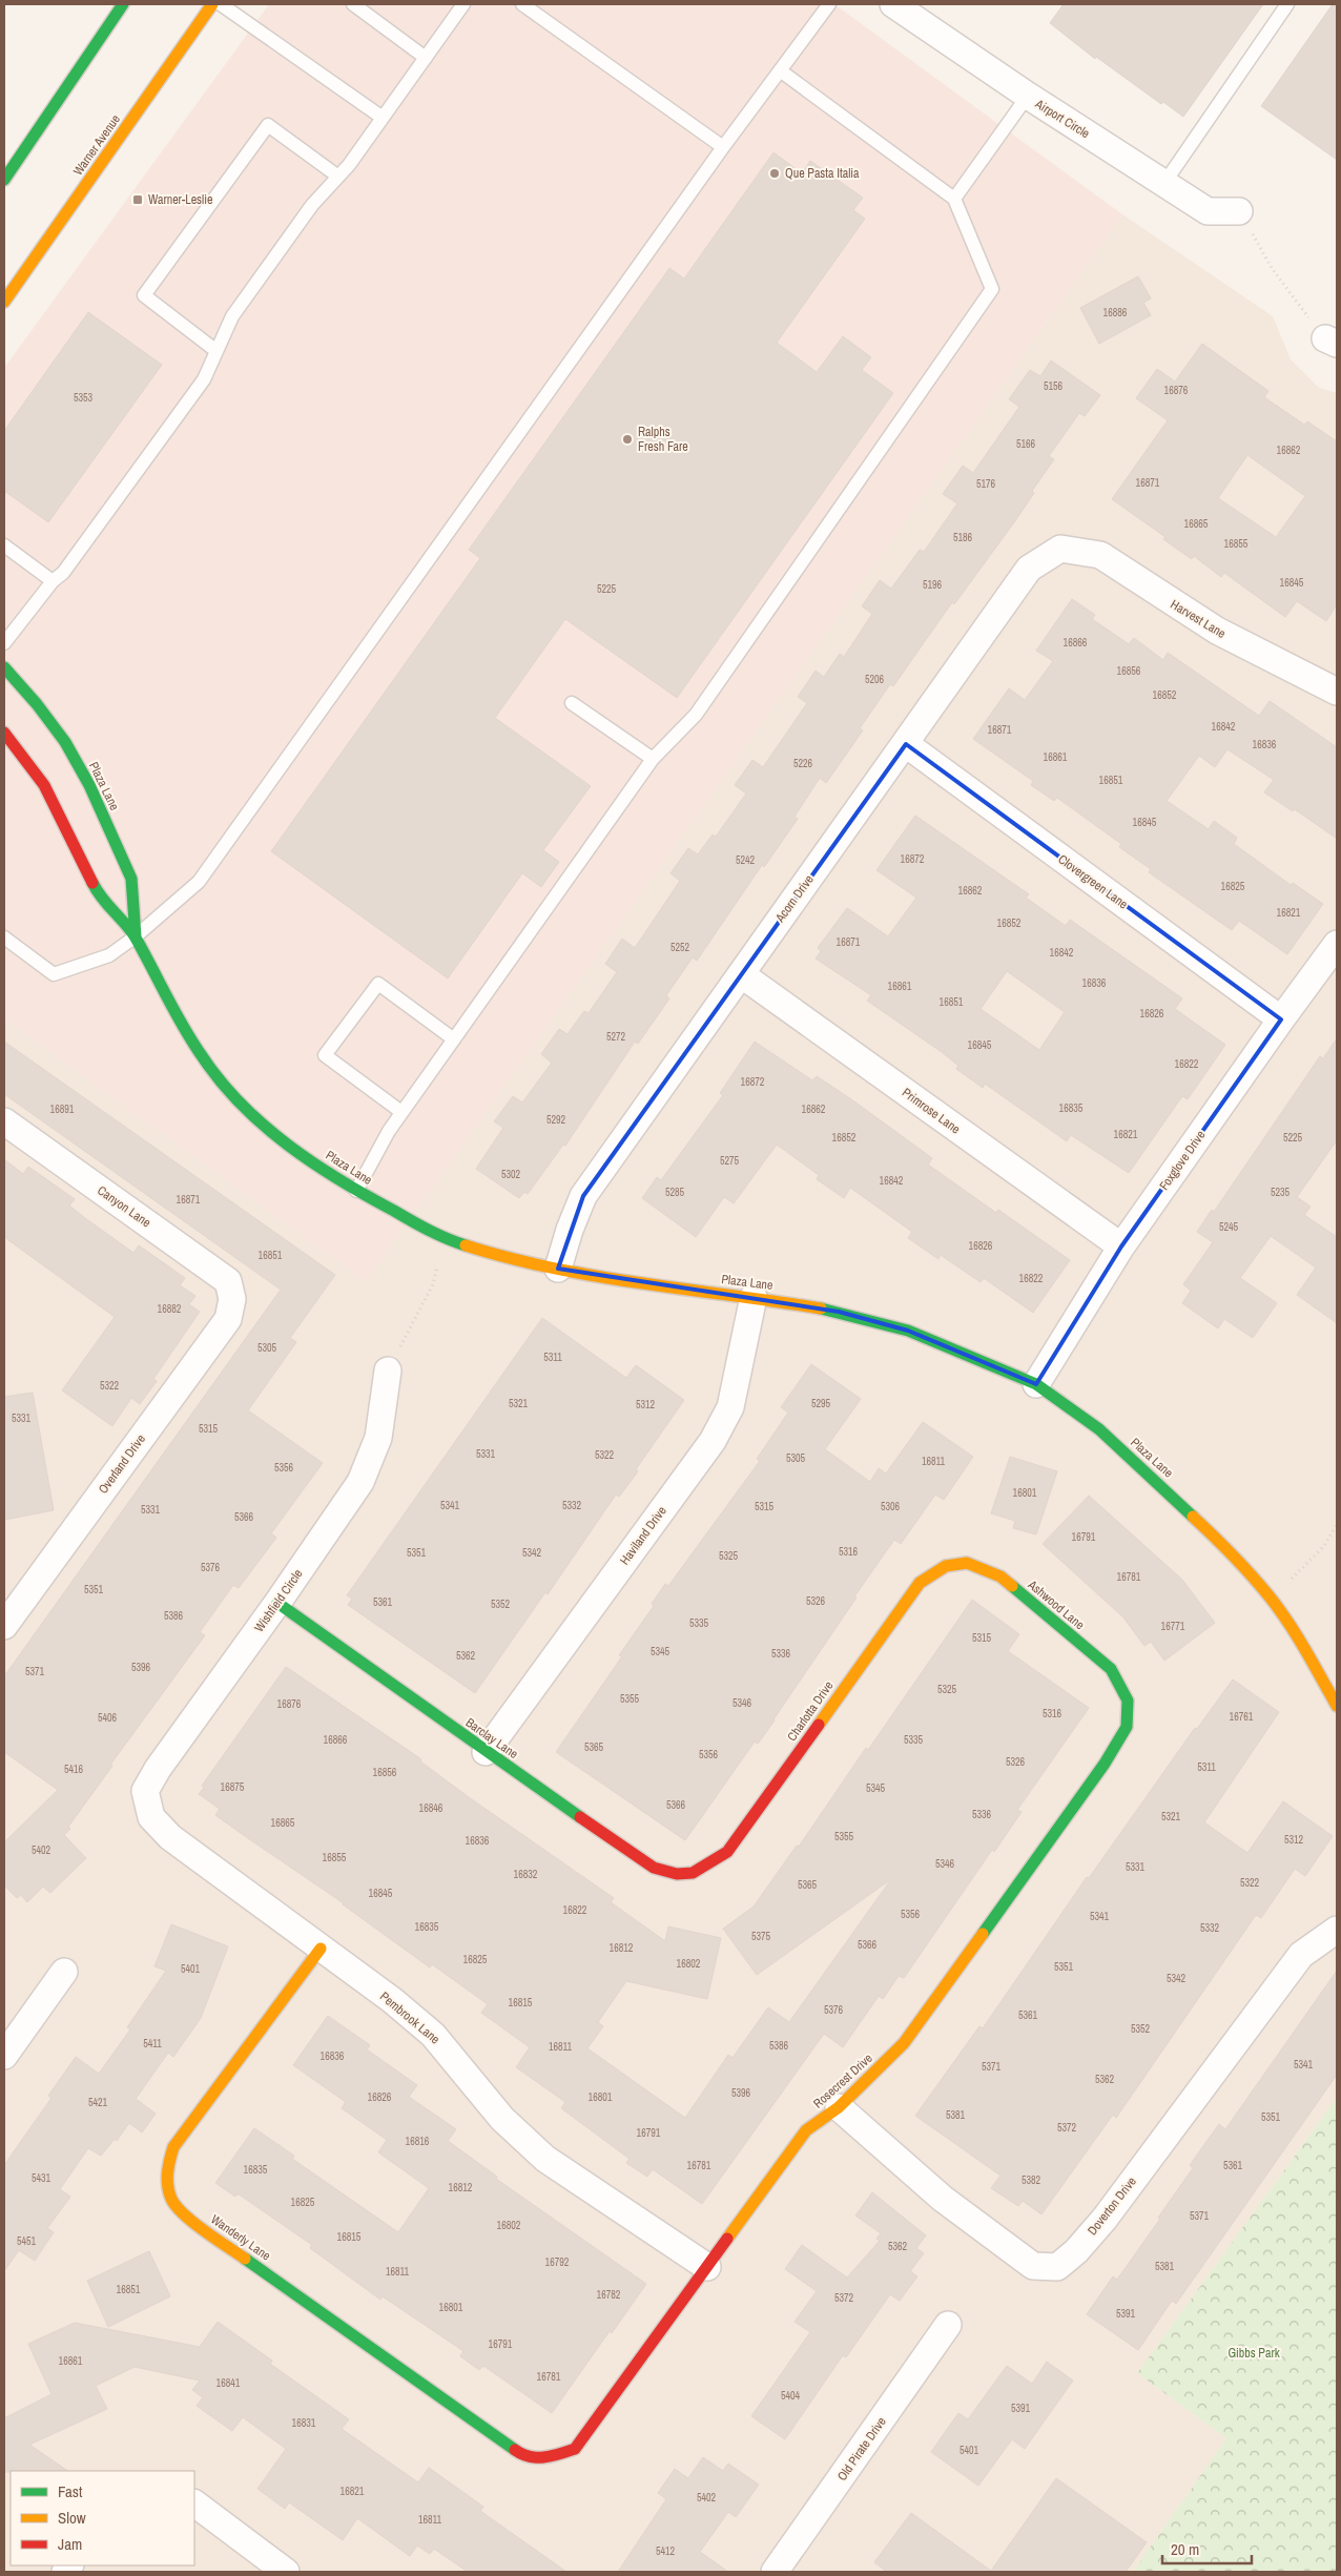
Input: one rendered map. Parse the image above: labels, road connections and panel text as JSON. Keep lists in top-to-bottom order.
{
  "streets": {
    "street": [
      "Airport Circle",
      "Warner Avenue",
      "Harvest Lane",
      "Plaza Lane",
      "Clovergreen Lane",
      "Acorn Drive",
      "Primrose Lane",
      "Foxglove Drive",
      "Canyon Lane",
      "Overland Drive",
      "Haviland Drive",
      "Wishfield Circle",
      "Ashwood Lane",
      "Charlotta Drive",
      "Barclay Lane",
      "Pembrook Lane",
      "Rosecrest Drive",
      "Doverton Drive",
      "Wanderly Lane",
      "Old Pirate Drive"
    ]
  },
  "crossings": [
    ["Harvest Lane", "Acorn Drive"],
    ["Plaza Lane", "Acorn Drive"],
    ["Plaza Lane", "Foxglove Drive"],
    ["Plaza Lane", "Haviland Drive"],
    ["Clovergreen Lane", "Acorn Drive"],
    ["Clovergreen Lane", "Foxglove Drive"],
    ["Acorn Drive", "Primrose Lane"],
    ["Primrose Lane", "Foxglove Drive"],
    ["Canyon Lane", "Overland Drive"],
    ["Haviland Drive", "Barclay Lane"],
    ["Wishfield Circle", "Barclay Lane"],
    ["Wishfield Circle", "Pembrook Lane"],
    ["Ashwood Lane", "Charlotta Drive"],
    ["Ashwood Lane", "Rosecrest Drive"],
    ["Charlotta Drive", "Barclay Lane"],
    ["Pembrook Lane", "Rosecrest Drive"],
    ["Pembrook Lane", "Wanderly Lane"],
    ["Rosecrest Drive", "Doverton Drive"],
    ["Rosecrest Drive", "Wanderly Lane"]
  ],
  "parks": ["Gibbs Park"],
  "places": {
    "other": ["Que Pasta Italia", "Ralphs Fresh Fare"],
    "transit": ["Warner-Leslie"]
  },
  "house_numbers": [
    "16886",
    "5156",
    "16876",
    "5353",
    "5166",
    "16862",
    "16871",
    "5176",
    "16865",
    "5186",
    "16855",
    "16845",
    "5196",
    "5225",
    "16866",
    "16856",
    "5206",
    "16852",
    "16842",
    "16871",
    "16836",
    "16861",
    "5226",
    "16851",
    "16845",
    "16872",
    "5242",
    "16825",
    "16862",
    "16821",
    "16852",
    "16871",
    "5252",
    "16842",
    "16836",
    "16861",
    "16851",
    "16826",
    "5272",
    "16845",
    "16822",
    "16872",
    "16835",
    "16891",
    "16862",
    "5292",
    "16821",
    "16852",
    "5225",
    "5275",
    "5302",
    "16842",
    "5285",
    "5235",
    "16871",
    "5245",
    "16826",
    "16851",
    "16822",
    "16882",
    "5305",
    "5311",
    "5322",
    "5321",
    "5295",
    "5312",
    "5331",
    "5315",
    "5331",
    "5322",
    "5305",
    "16811",
    "5356",
    "16801",
    "5341",
    "5332",
    "5315",
    "5306",
    "5331",
    "5366",
    "16791",
    "5316",
    "5351",
    "5342",
    "5325",
    "5376",
    "16781",
    "5351",
    "5326",
    "5361",
    "5352",
    "5386",
    "5335",
    "16771",
    "5315",
    "5345",
    "5336",
    "5362",
    "5396",
    "5371",
    "5325",
    "5355",
    "5346",
    "16876",
    "5316",
    "16761",
    "5406",
    "16866",
    "5335",
    "5365",
    "5356",
    "5326",
    "5311",
    "5416",
    "16856",
    "16875",
    "5345",
    "5366",
    "16846",
    "5336",
    "5321",
    "16865",
    "5355",
    "5312",
    "16836",
    "5402",
    "16855",
    "5346",
    "5331",
    "16832",
    "5322",
    "5365",
    "16845",
    "16822",
    "5356",
    "5341",
    "16835",
    "5332",
    "5375",
    "5366",
    "16812",
    "16825",
    "16802",
    "5351",
    "5401",
    "5342",
    "16815",
    "5376",
    "5361",
    "5352",
    "5411",
    "5386",
    "16811",
    "16836",
    "5341",
    "5371",
    "5362",
    "5396",
    "16826",
    "16801",
    "5421",
    "5381",
    "5351",
    "5372",
    "16791",
    "16816",
    "16781",
    "5361",
    "16835",
    "5431",
    "5382",
    "16812",
    "16825",
    "5371",
    "16802",
    "16815",
    "5451",
    "5362",
    "16792",
    "5381",
    "16811",
    "16851",
    "16782",
    "5372",
    "16801",
    "5391",
    "16791",
    "16861",
    "16781",
    "16841",
    "5404",
    "5391",
    "16831",
    "5401",
    "16821",
    "5402",
    "16811",
    "5412"
  ],
  "legend": ["Fast", "Slow", "Jam"],
  "scale_bar": "20 m"
}
